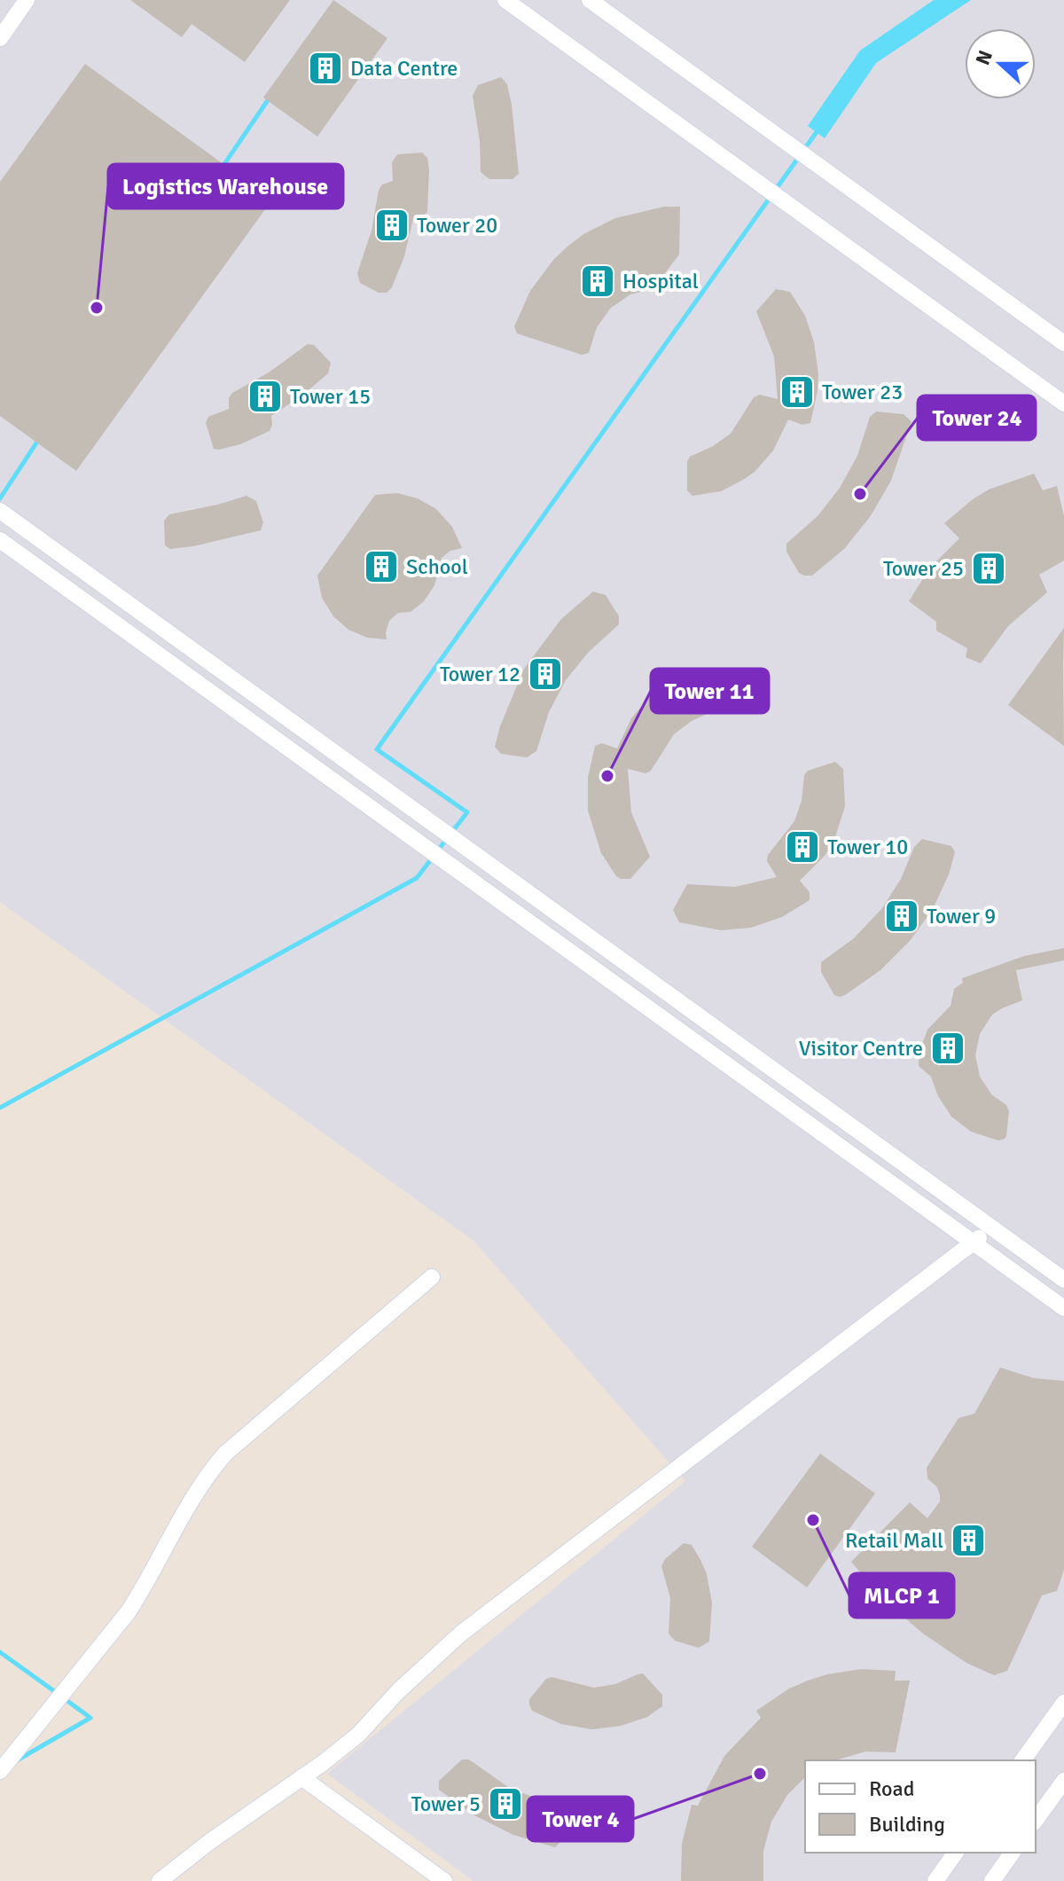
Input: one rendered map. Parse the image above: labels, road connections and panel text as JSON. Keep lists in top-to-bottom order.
{
  "places": {
    "building": [
      "Data Centre",
      "Tower 20",
      "Hospital",
      "Tower 23",
      "Tower 15",
      "School",
      "Tower 25",
      "Tower 12",
      "Tower 10",
      "Tower 9",
      "Visitor Centre",
      "Retail Mall",
      "Tower 5"
    ],
    "other": [
      "Logistics Warehouse",
      "Tower 24",
      "Tower 11",
      "MLCP 1",
      "Tower 4"
    ]
  },
  "legend": ["Road", "Building"],
  "north": "left"
}
